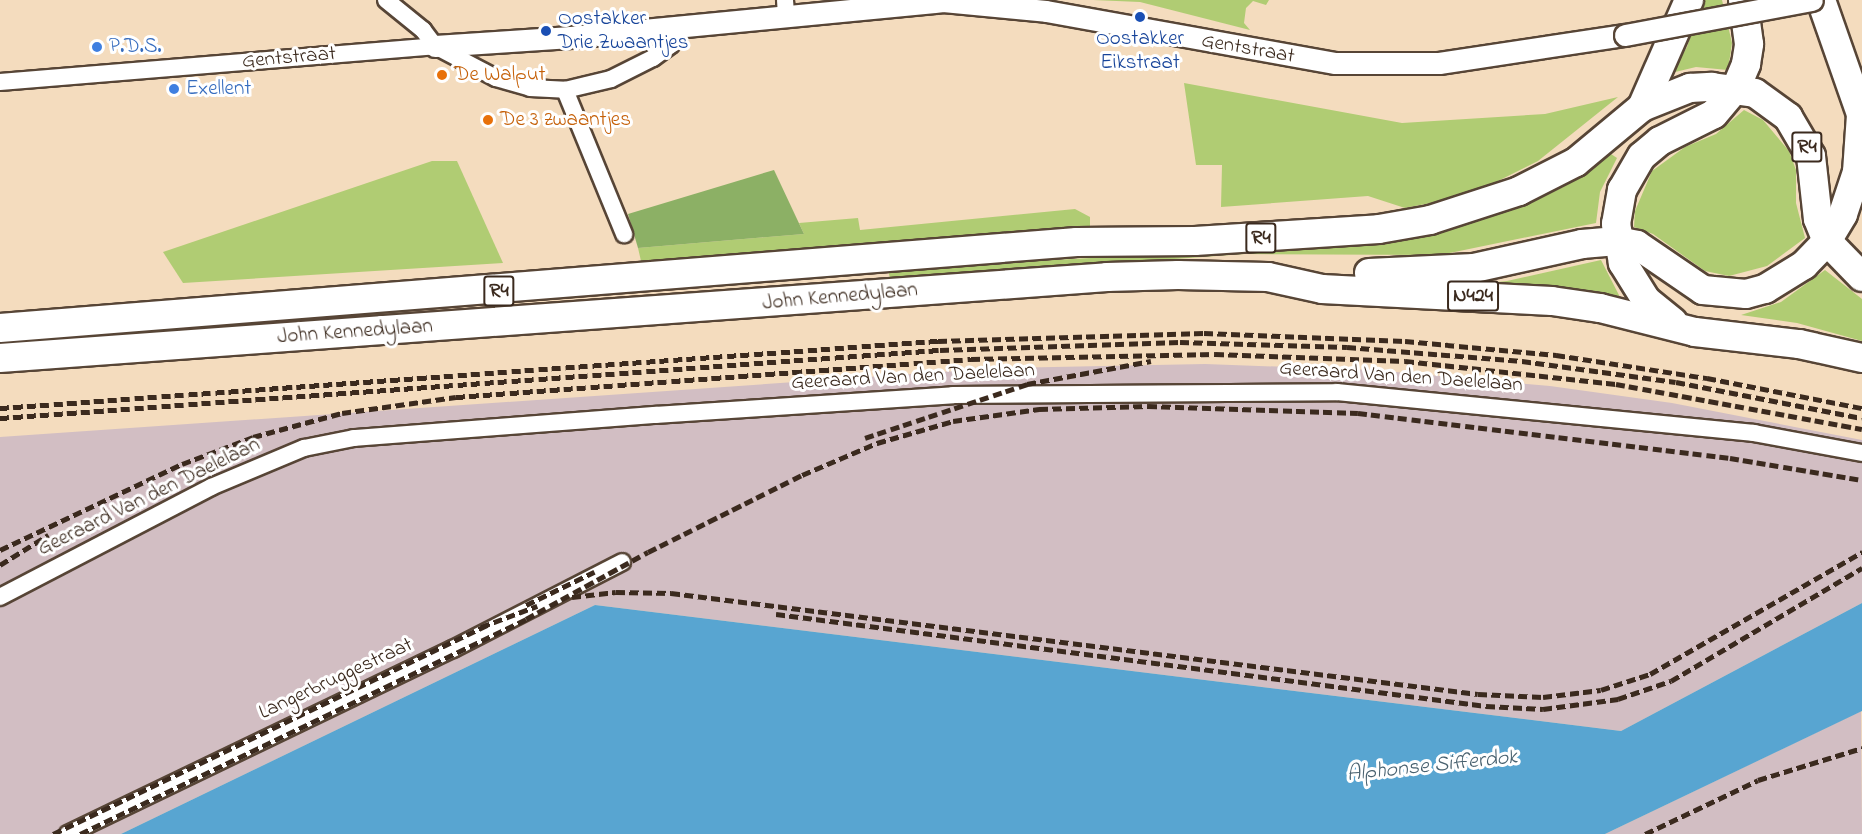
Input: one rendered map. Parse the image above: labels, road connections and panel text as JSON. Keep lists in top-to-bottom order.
{
  "streets": {
    "highway": ["R4", "N424", "John Kennedylaan"],
    "street": ["Gentstraat", "Geeraard Van den Daelelaan", "Langerbruggestraat"]
  },
  "crossings": [
    ["R4", "John Kennedylaan"]
  ],
  "water": ["Alphonse Sifferdok"],
  "places": [
    "Oostakker Eikstraat",
    "Oostakker Drie Zwaantjes",
    "P.D.S.",
    "De Walput",
    "Exellent",
    "De 3 zwaantjes"
  ]
}
